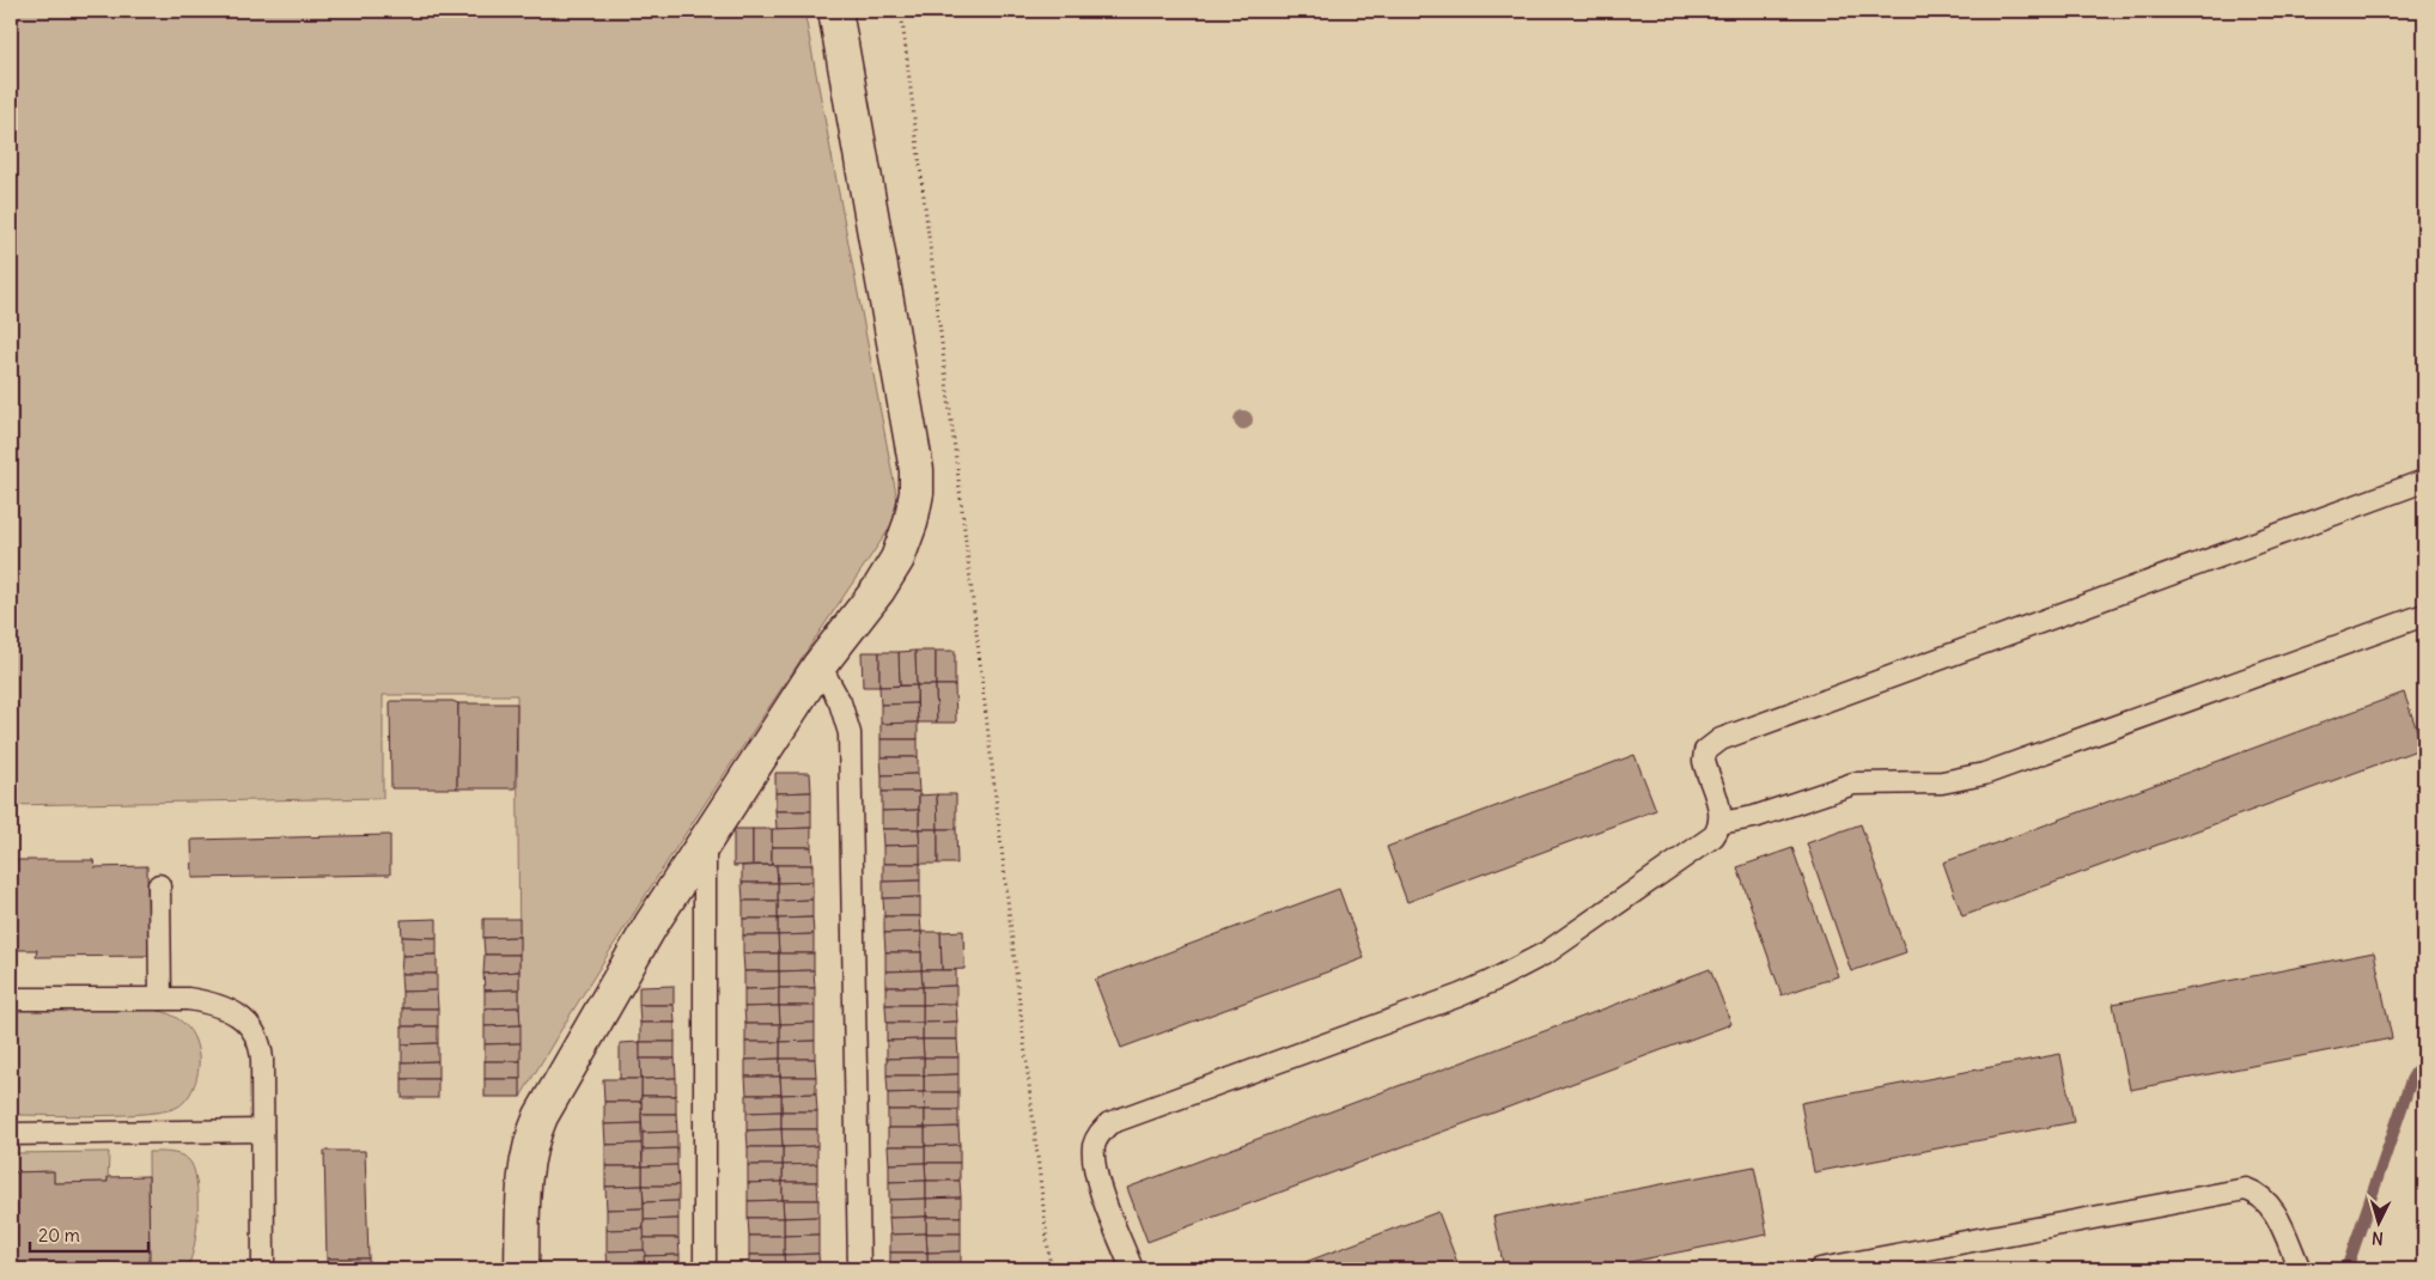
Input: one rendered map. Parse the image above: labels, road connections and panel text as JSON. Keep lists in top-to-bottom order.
{
  "scale_bar": "20 m",
  "north": "bottom"
}
